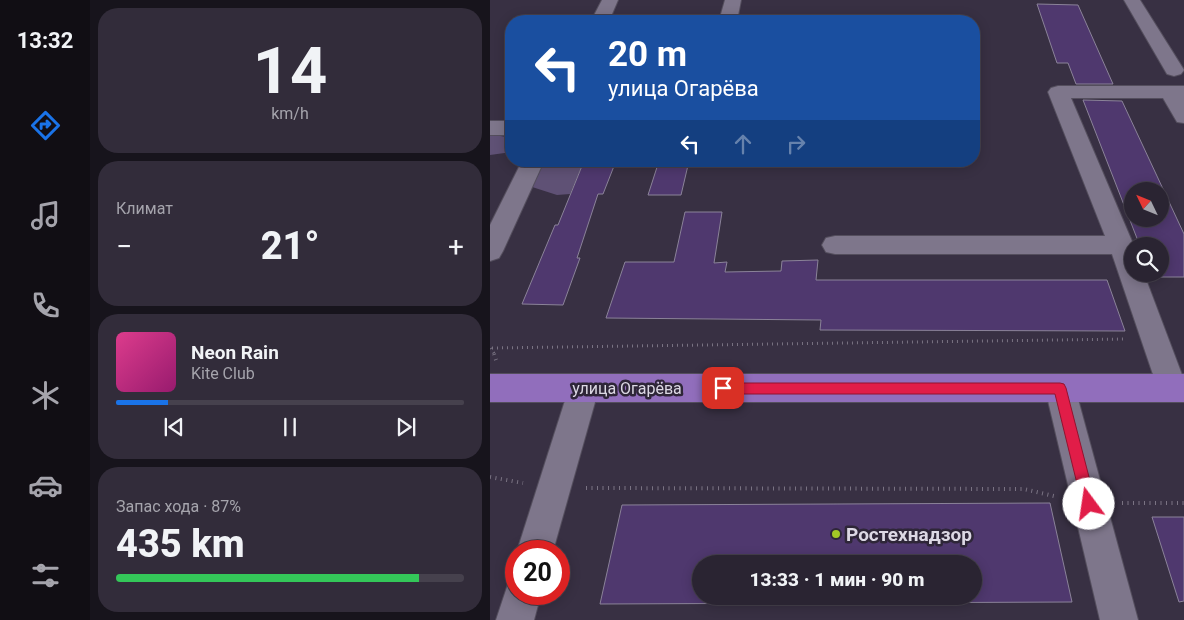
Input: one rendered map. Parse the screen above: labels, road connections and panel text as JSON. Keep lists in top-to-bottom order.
{
  "streets": {
    "main road": ["улица Огарёва"]
  },
  "places": ["Ростехнадзор"],
  "north": "top left",
  "page": {
    "tabs": "13:32",
    "tile": [
      ["14", "km/h"],
      "Климат",
      ["Запас хода · 87%", "435 km"]
    ],
    "turn": ["20 m", "улица Огарёва"],
    "heat": ["−", "21°", "+"],
    "song": ["Neon Rain", "Kite Club"],
    "limit": "20",
    "trip": "13:33 · 1 мин · 90 m"
  }
}
